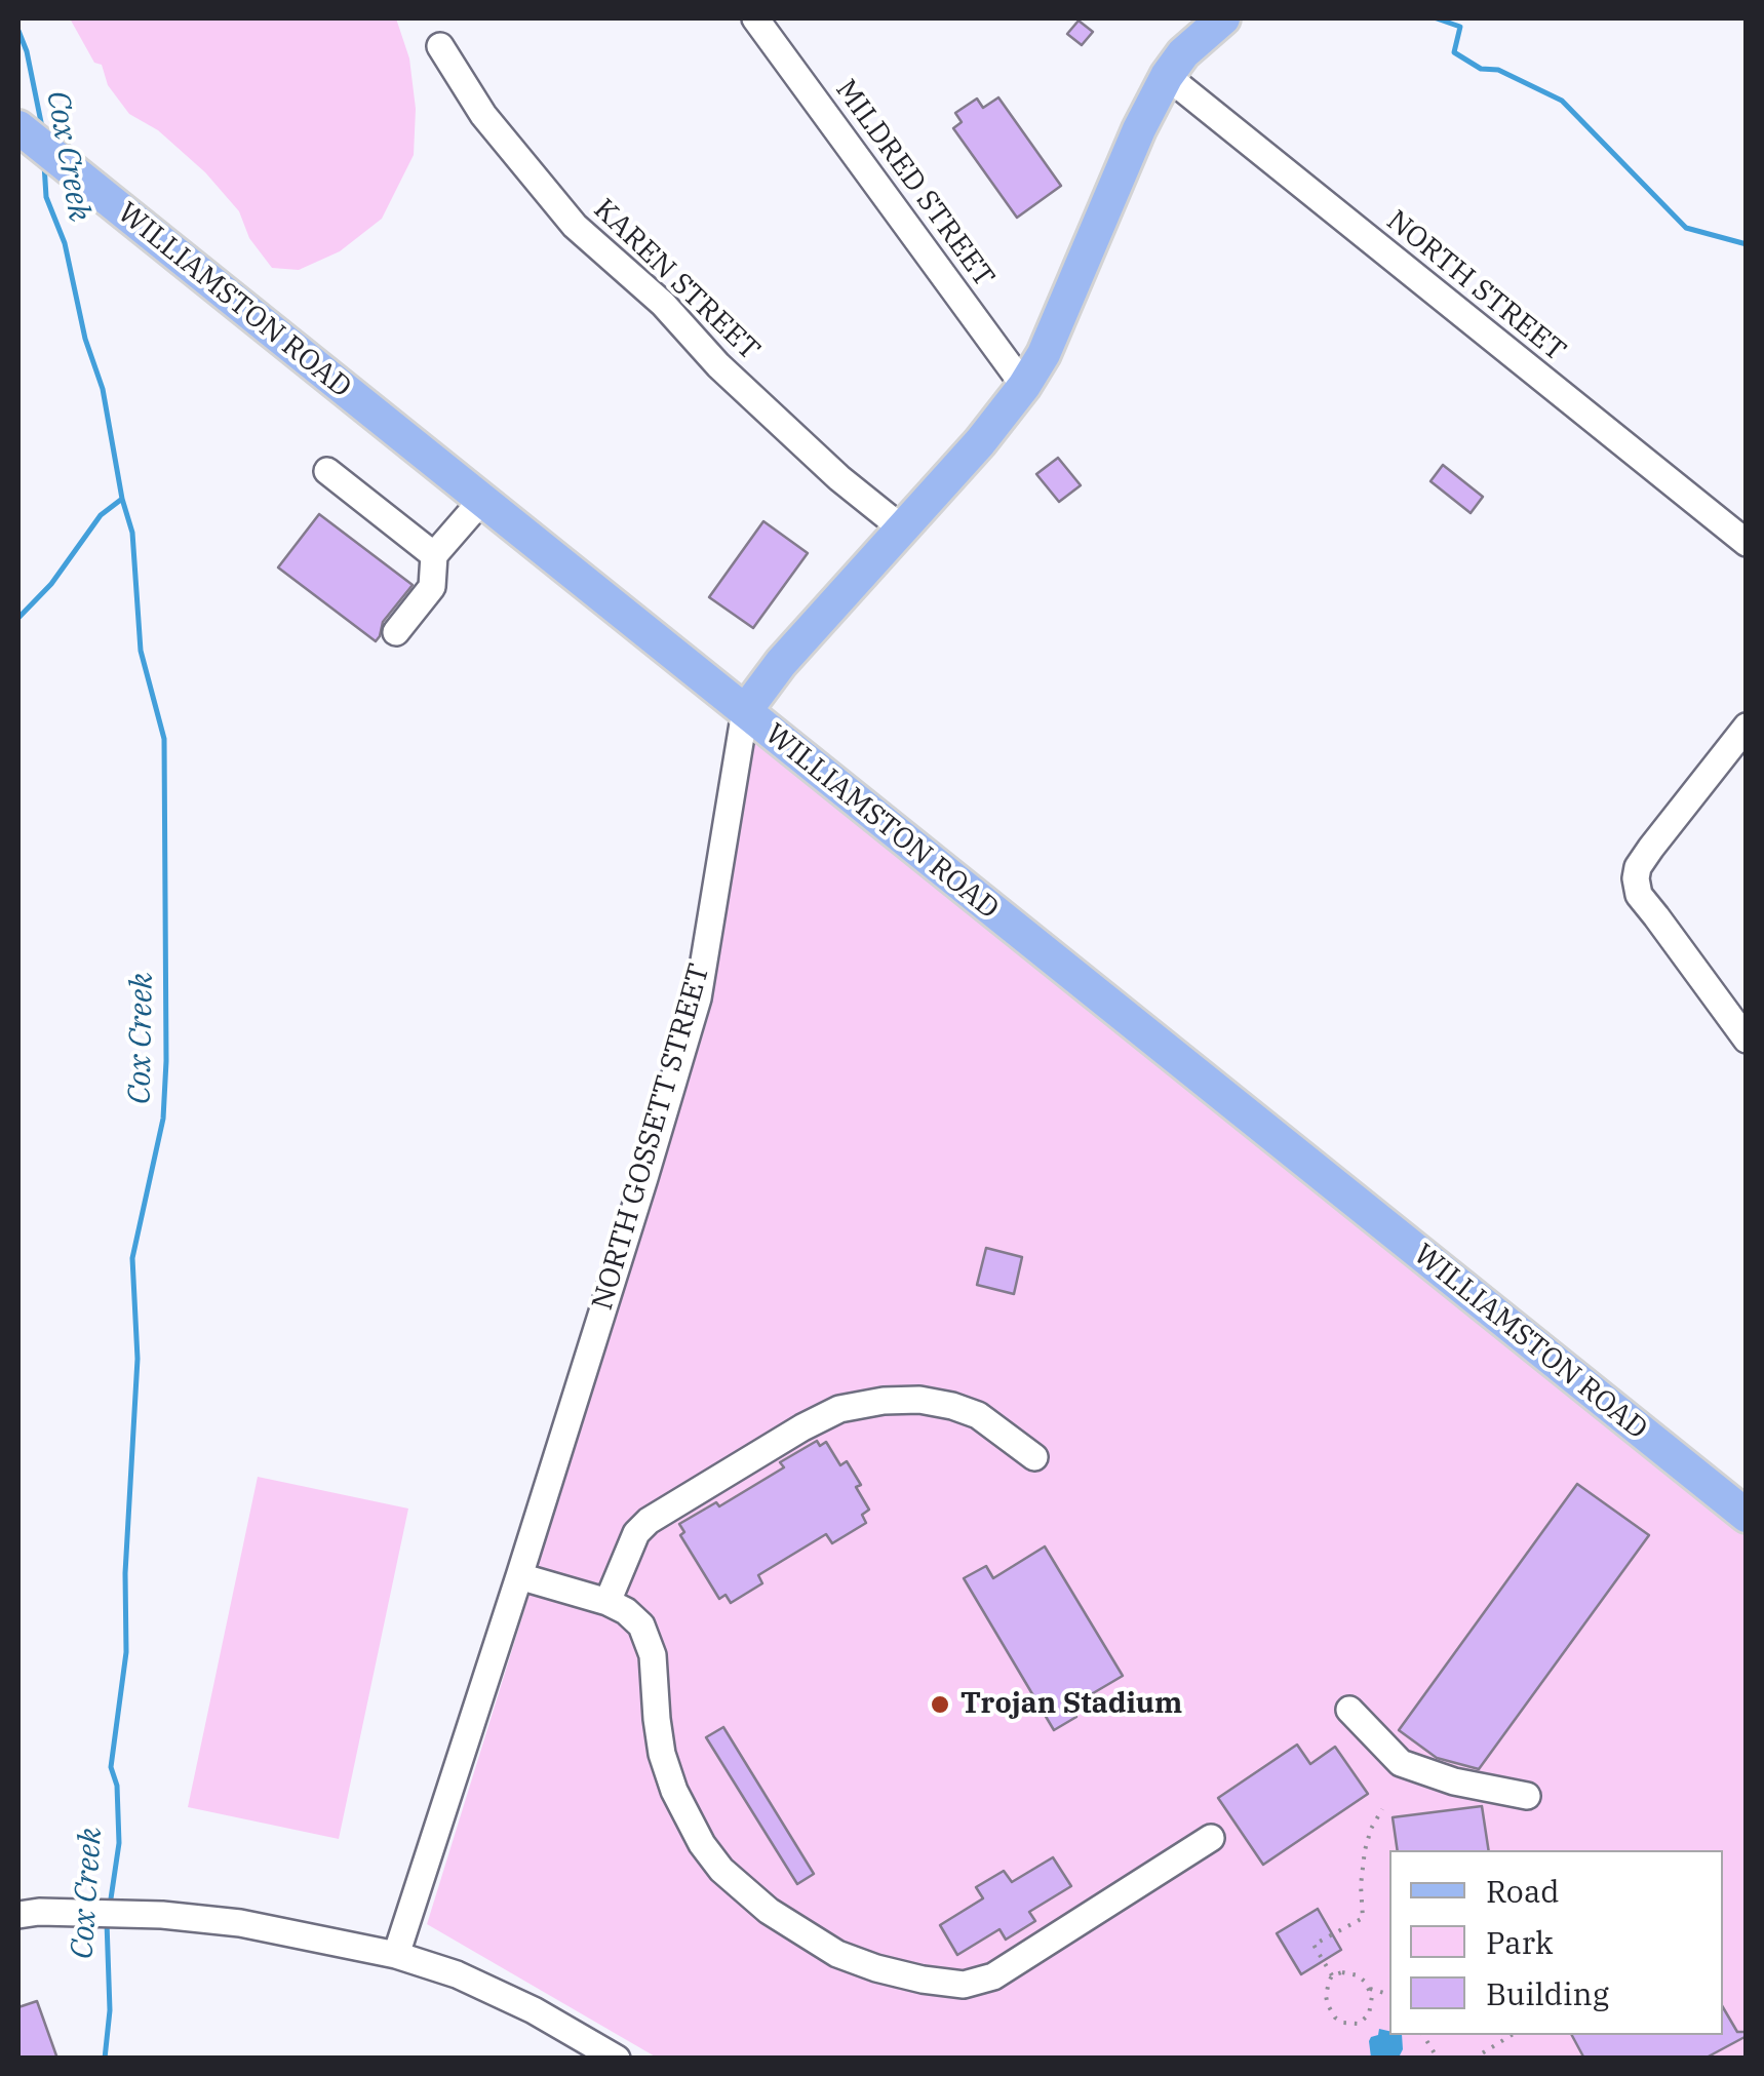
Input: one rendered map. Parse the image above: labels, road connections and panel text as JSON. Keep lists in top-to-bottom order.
{
  "streets": {
    "main road": ["WILLIAMSTON ROAD", "NORTH GOSSETT STREET"],
    "street": ["MILDRED STREET", "KAREN STREET", "NORTH STREET"]
  },
  "crossings": [
    ["MILDRED STREET", "NORTH GOSSETT STREET"],
    ["KAREN STREET", "NORTH GOSSETT STREET"],
    ["NORTH STREET", "NORTH GOSSETT STREET"],
    ["WILLIAMSTON ROAD", "NORTH GOSSETT STREET"]
  ],
  "water": ["Cox Creek"],
  "places": ["Trojan Stadium"],
  "legend": ["Road", "Park", "Building"]
}
